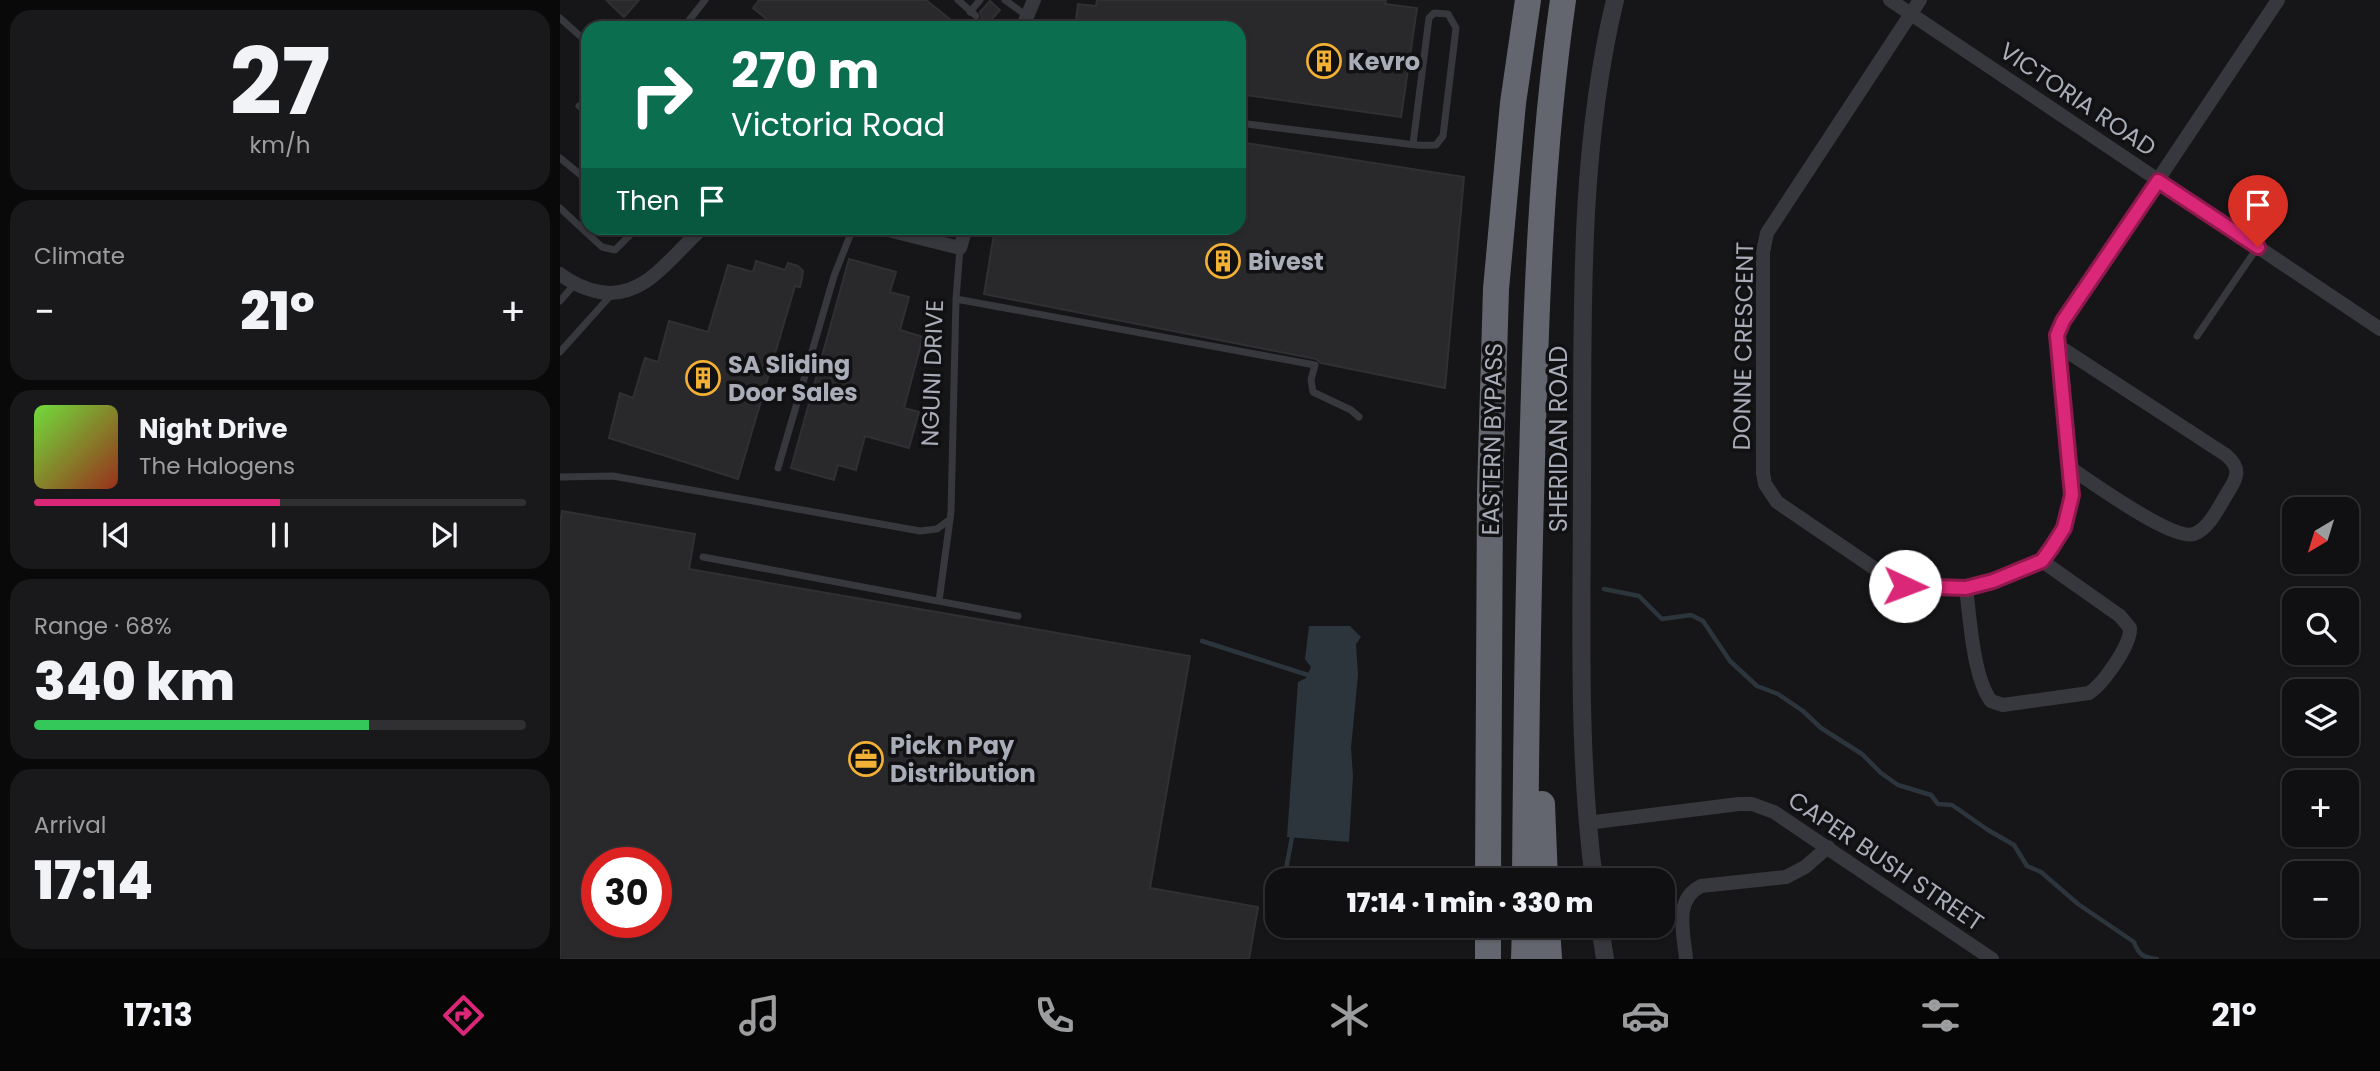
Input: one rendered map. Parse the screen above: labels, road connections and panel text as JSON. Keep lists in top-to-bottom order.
{
  "streets": {
    "highway": ["EASTERN BYPASS"],
    "street": [
      "VICTORIA ROAD",
      "DONNE CRESCENT",
      "NGUNI DRIVE",
      "SHERIDAN ROAD",
      "CAPER BUSH STREET"
    ]
  },
  "crossings": [
    ["VICTORIA ROAD", "DONNE CRESCENT"],
    ["SHERIDAN ROAD", "CAPER BUSH STREET"]
  ],
  "places": {
    "building": ["Kevro", "Bivest", "SA Sliding Door Sales"],
    "office": ["Pick n Pay Distribution"]
  },
  "north": "bottom left",
  "page": {
    "tile": [
      ["27", "km/h"],
      "Climate",
      ["Range · 68%", "340 km"],
      ["Arrival", "17:14"]
    ],
    "turn": ["270 m", "Victoria Road"],
    "then": "Then",
    "heat": ["−", "21°", "+"],
    "song": ["Night Drive", "The Halogens"],
    "map_buttons": ["+", "−"],
    "limit": "30",
    "trip": "17:14 · 1 min · 330 m",
    "tabs": ["17:13", "21°"]
  }
}
